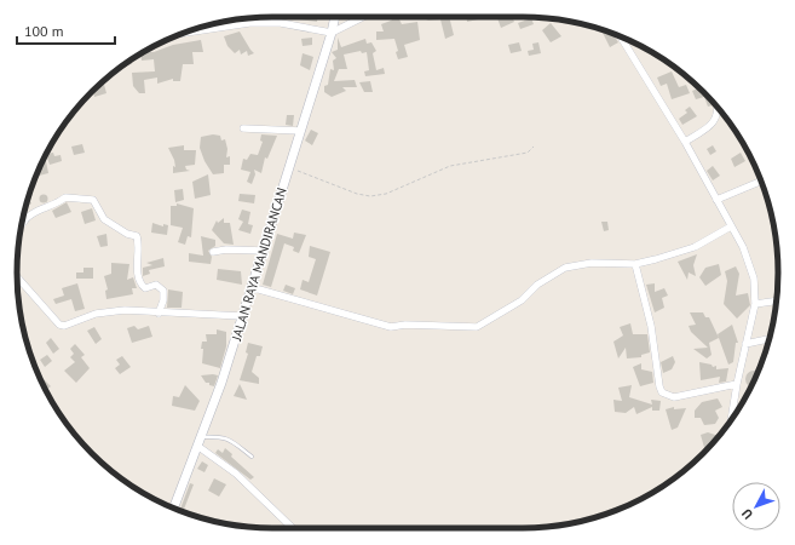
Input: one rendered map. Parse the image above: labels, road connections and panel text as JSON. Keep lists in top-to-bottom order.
{
  "streets": {
    "street": ["JALAN RAYA MANDIRANCAN"]
  },
  "scale_bar": "100 m",
  "north": "bottom left"
}
